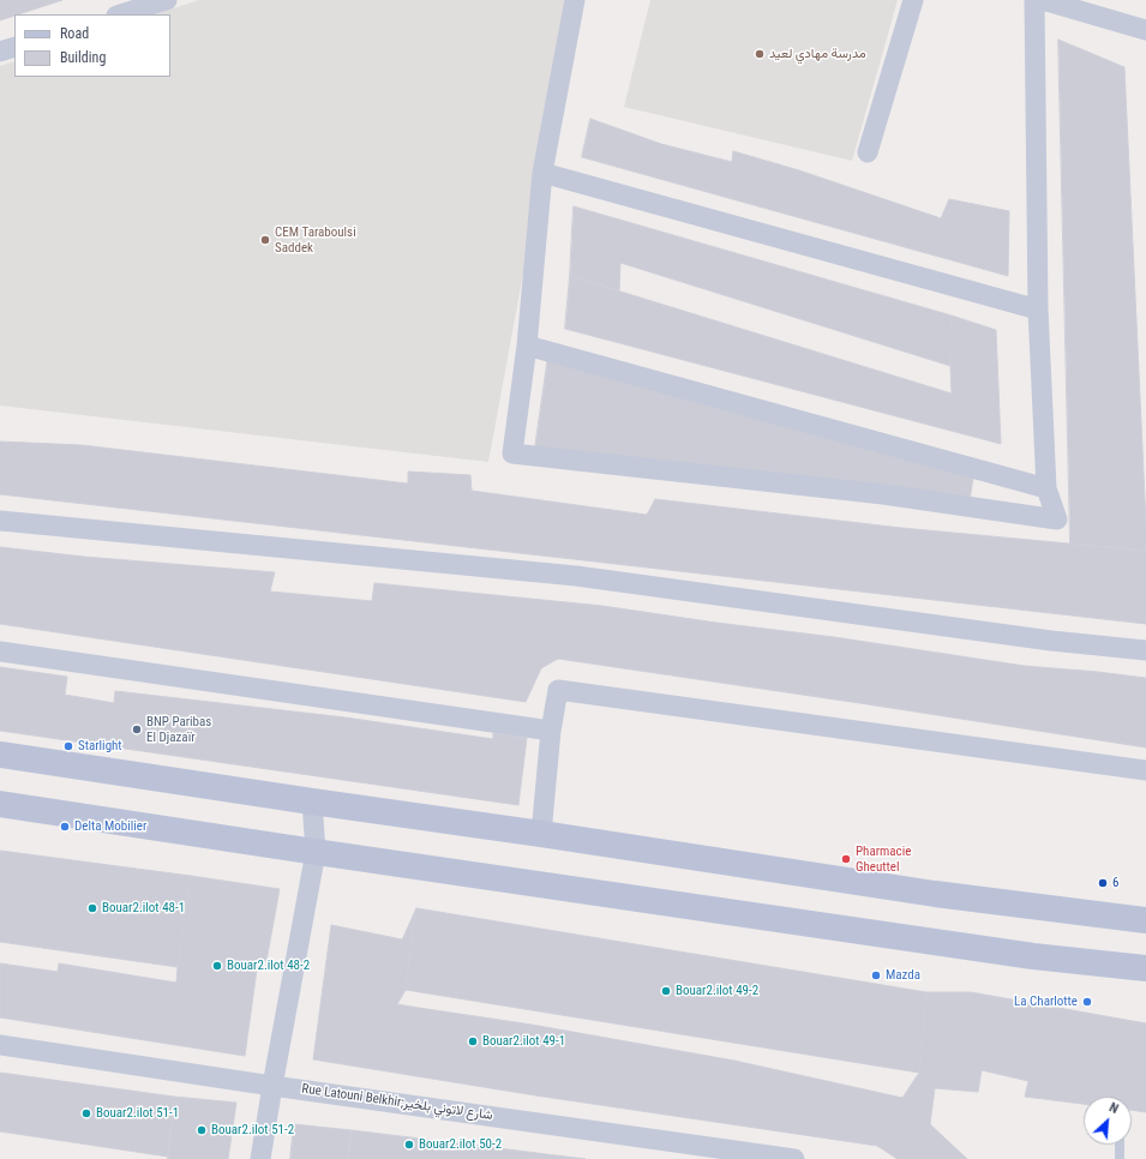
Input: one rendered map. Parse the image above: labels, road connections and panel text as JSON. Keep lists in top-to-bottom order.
{
  "streets": {
    "street": ["Rue Latouni Belkhir;شارع لاتوني بلخير"]
  },
  "places": [
    "مدرسة مهادي لعيد",
    "CEM Taraboulsi Saddek",
    "BNP Paribas El Djazaïr",
    "Starlight",
    "Delta Mobilier",
    "Pharmacie Gheuttel",
    "6",
    "Bouar2.ilot 48-1",
    "Bouar2.ilot 48-2",
    "Mazda",
    "Bouar2.ilot 49-2",
    "La Charlotte",
    "Bouar2.ilot 49-1",
    "Bouar2.ilot 51-1",
    "Bouar2.ilot 51-2",
    "Bouar2.ilot 50-2"
  ],
  "legend": ["Road", "Building"],
  "north": "top right"
}
